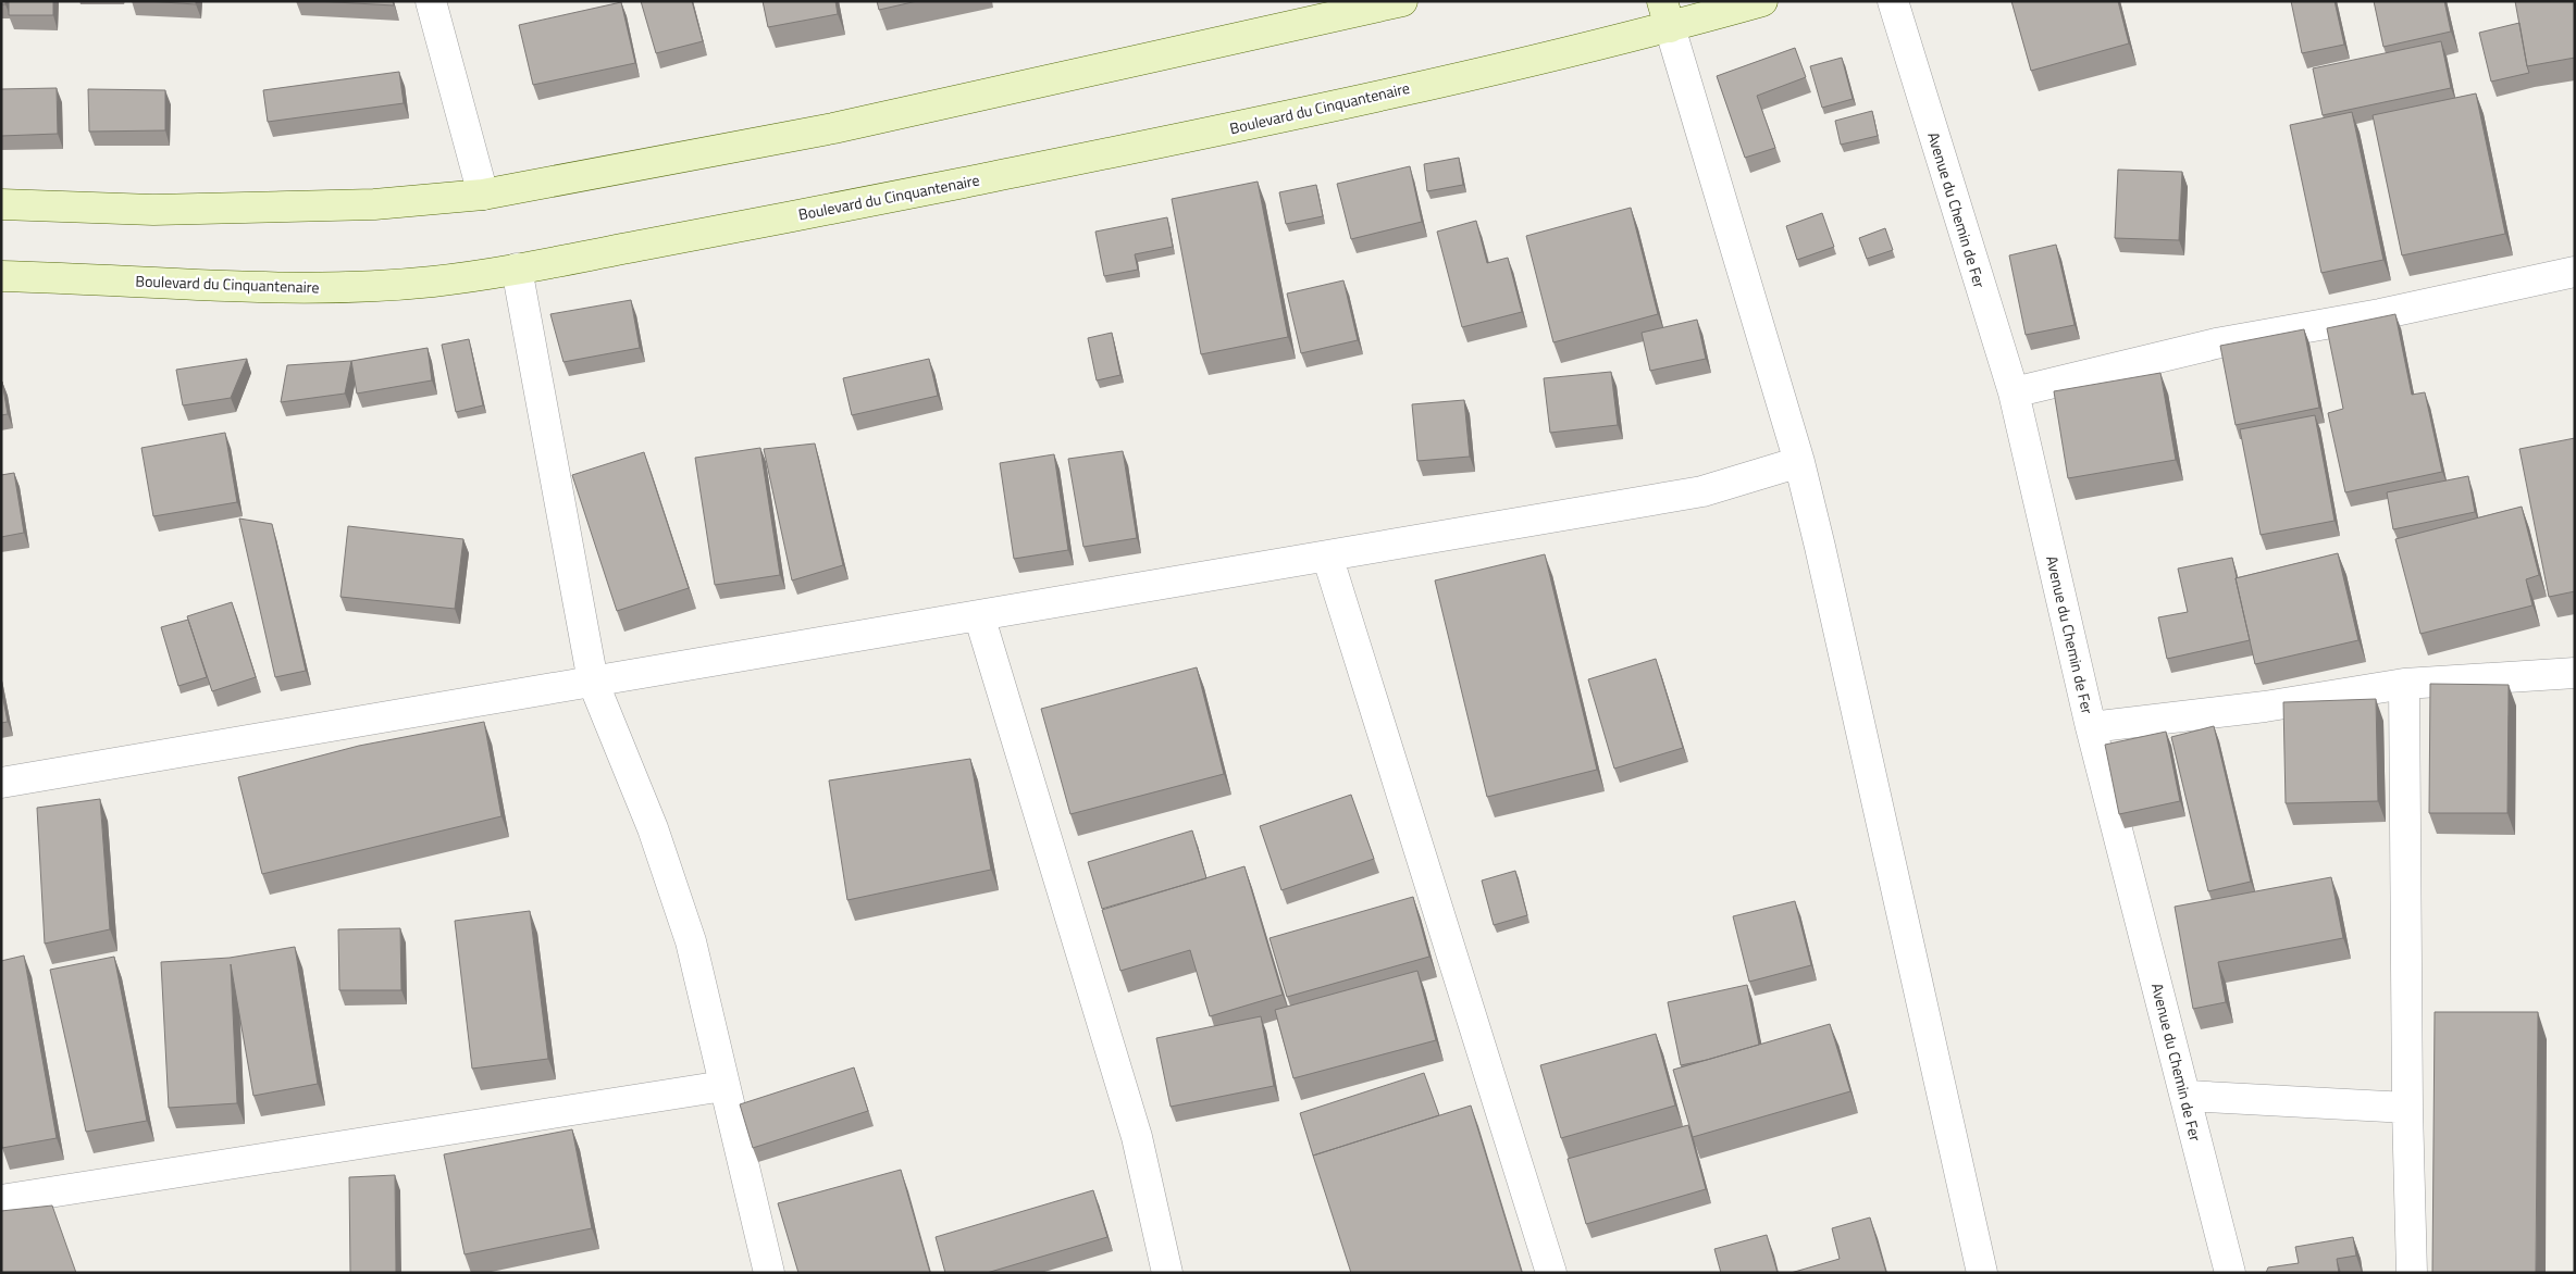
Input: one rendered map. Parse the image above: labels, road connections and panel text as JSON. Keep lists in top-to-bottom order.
{
  "streets": {
    "main road": ["Boulevard du Cinquantenaire"],
    "street": ["Avenue du Chemin de Fer"]
  }
}
